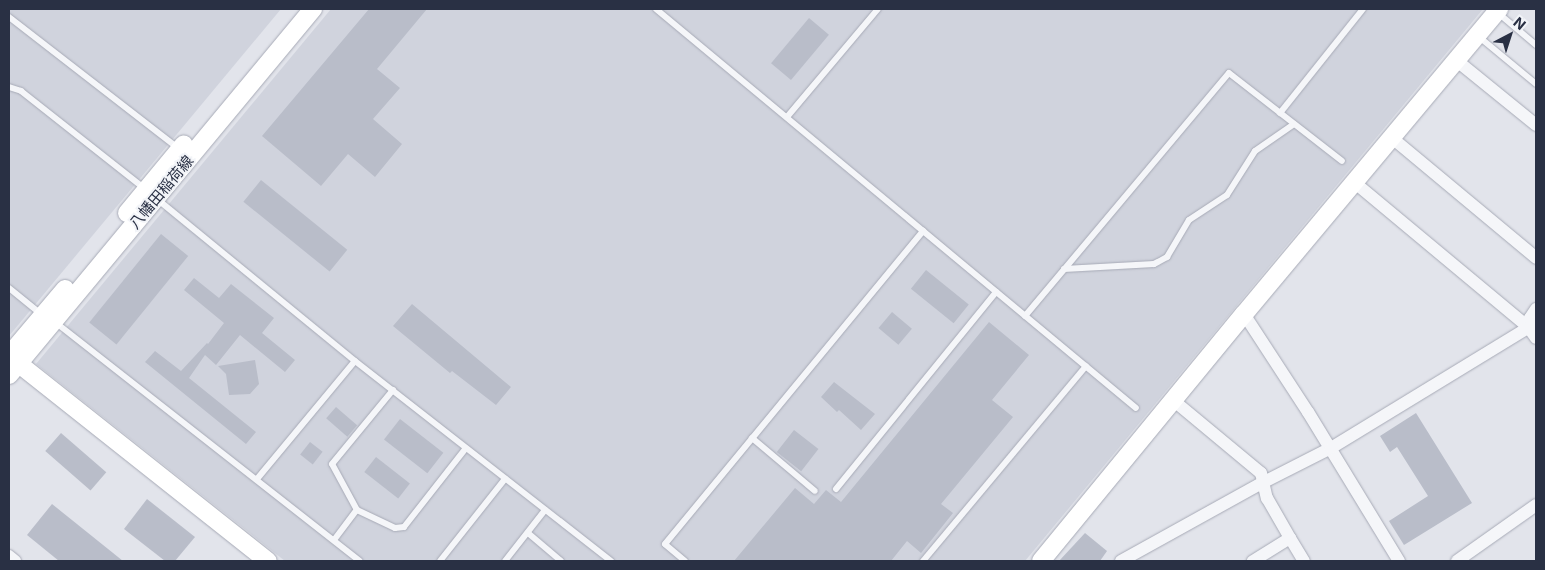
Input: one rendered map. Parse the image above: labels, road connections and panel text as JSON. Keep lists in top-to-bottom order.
{
  "streets": {
    "street": ["八幡田稲荷線"]
  },
  "north": "top right"
}
